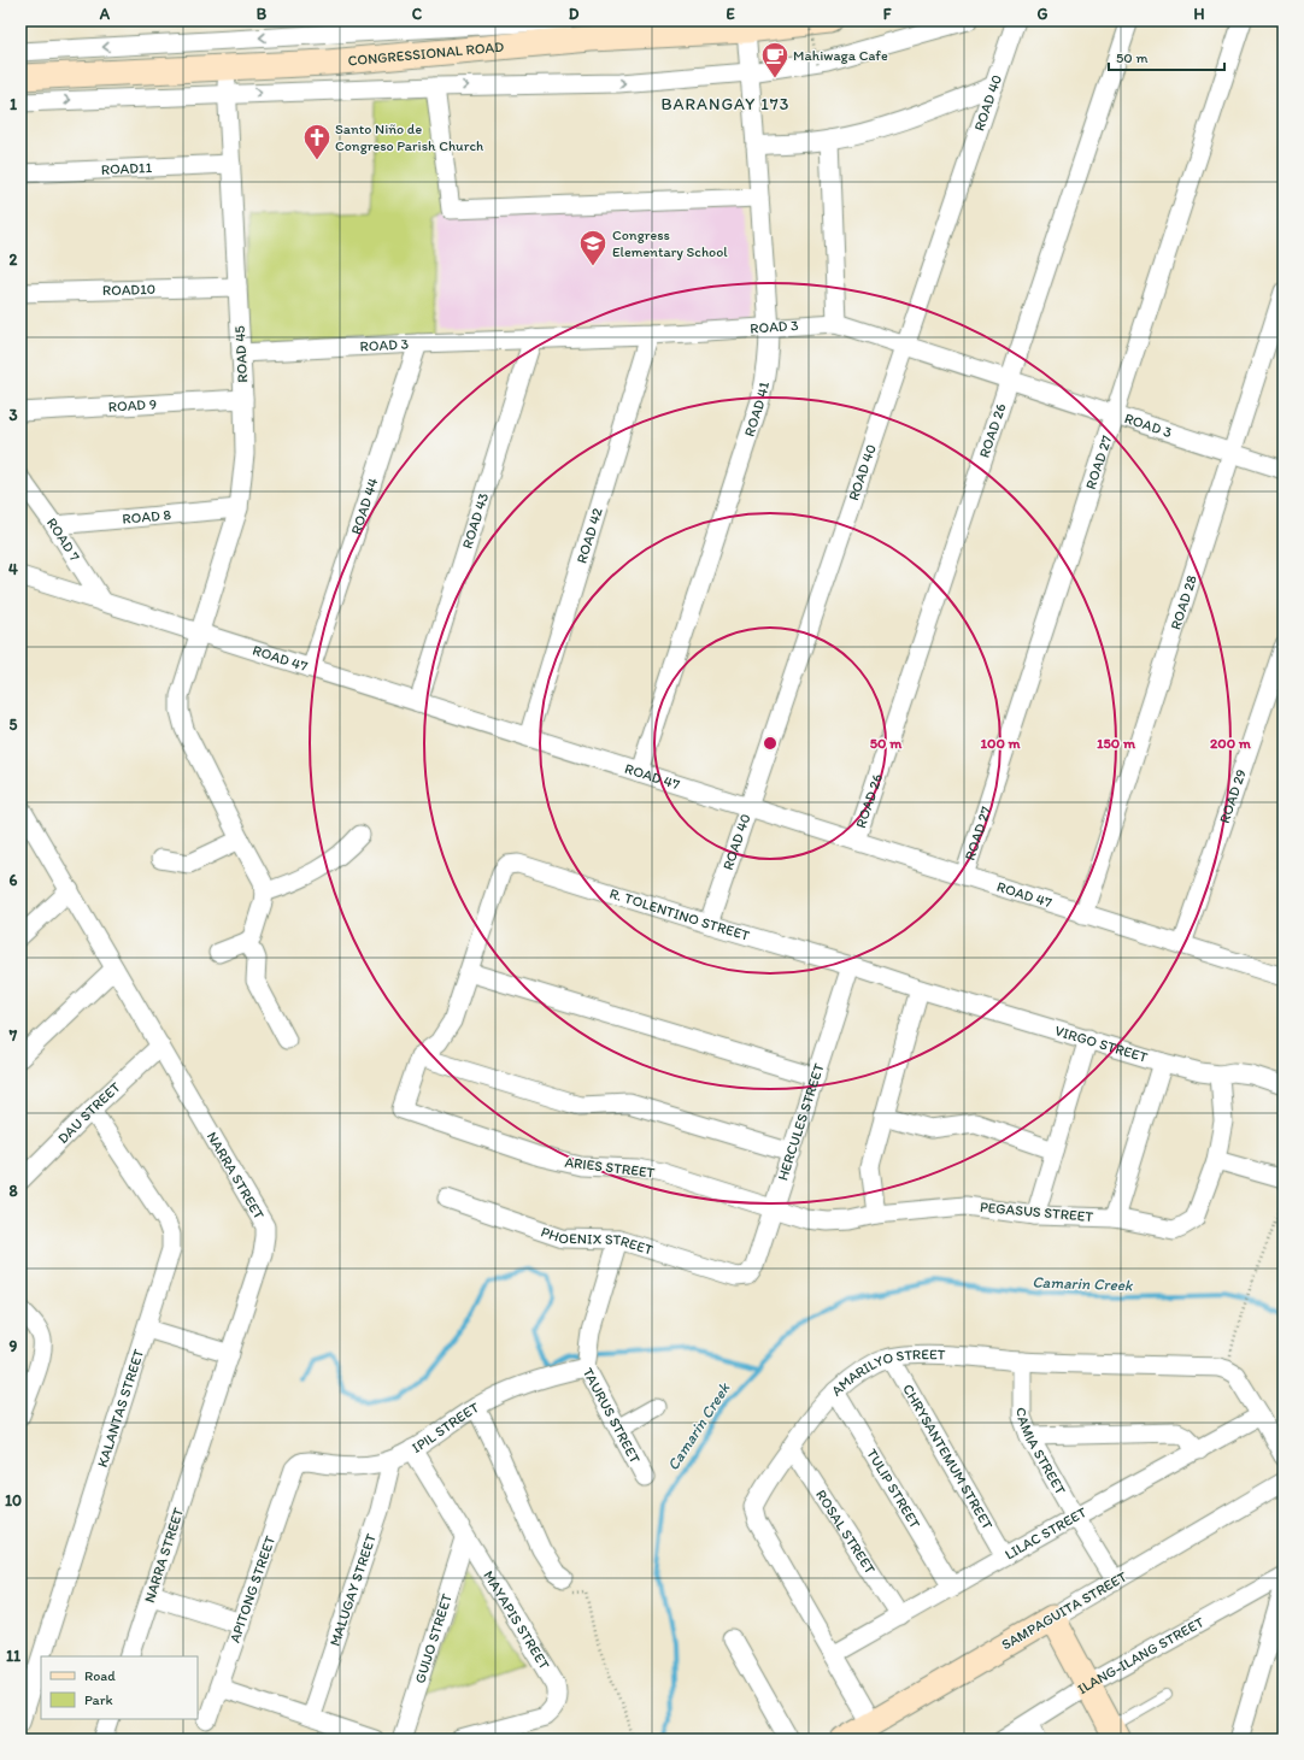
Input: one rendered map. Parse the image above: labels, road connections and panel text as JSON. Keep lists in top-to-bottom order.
{
  "streets": {
    "main road": ["CONGRESSIONAL ROAD", "SAMPAGUITA STREET"],
    "street": [
      "ROAD 40",
      "ROAD11",
      "ROAD10",
      "ROAD 3",
      "ROAD 45",
      "ROAD 9",
      "ROAD 41",
      "ROAD 26",
      "ROAD 27",
      "ROAD 44",
      "ROAD 8",
      "ROAD 43",
      "ROAD 42",
      "ROAD 7",
      "ROAD 28",
      "ROAD 47",
      "ROAD 29",
      "R. TOLENTINO STREET",
      "VIRGO STREET",
      "DAU STREET",
      "HERCULES STREET",
      "ARIES STREET",
      "NARRA STREET",
      "PEGASUS STREET",
      "PHOENIX STREET",
      "AMARILYO STREET",
      "KALANTAS STREET",
      "TAURUS STREET",
      "IPIL STREET",
      "CAMIA STREET",
      "CHRYSANTEMUM STREET",
      "TULIP STREET",
      "ROSAL STREET",
      "LILAC STREET",
      "APITONG STREET",
      "MALUGAY STREET",
      "MAYAPIS STREET",
      "GUIJO STREET",
      "ILANG-ILANG STREET"
    ]
  },
  "crossings": [
    ["CONGRESSIONAL ROAD", "ROAD 45"],
    ["CONGRESSIONAL ROAD", "ROAD 41"],
    ["ROAD 40", "ROAD 3"],
    ["ROAD 40", "ROAD 47"],
    ["ROAD 40", "R. TOLENTINO STREET"],
    ["ROAD11", "ROAD 45"],
    ["ROAD10", "ROAD 45"],
    ["ROAD 3", "ROAD 45"],
    ["ROAD 3", "ROAD 41"],
    ["ROAD 3", "ROAD 26"],
    ["ROAD 3", "ROAD 27"],
    ["ROAD 3", "ROAD 44"],
    ["ROAD 3", "ROAD 43"],
    ["ROAD 3", "ROAD 42"],
    ["ROAD 3", "ROAD 28"],
    ["ROAD 45", "ROAD 9"],
    ["ROAD 45", "ROAD 8"],
    ["ROAD 45", "ROAD 47"],
    ["ROAD 41", "ROAD 47"],
    ["ROAD 26", "ROAD 47"],
    ["ROAD 27", "ROAD 47"],
    ["ROAD 44", "ROAD 47"],
    ["ROAD 8", "ROAD 7"],
    ["ROAD 43", "ROAD 47"],
    ["ROAD 42", "ROAD 47"],
    ["ROAD 7", "ROAD 47"],
    ["ROAD 28", "ROAD 47"],
    ["ROAD 47", "ROAD 29"],
    ["R. TOLENTINO STREET", "VIRGO STREET"],
    ["R. TOLENTINO STREET", "HERCULES STREET"],
    ["VIRGO STREET", "HERCULES STREET"],
    ["DAU STREET", "NARRA STREET"],
    ["DAU STREET", "KALANTAS STREET"],
    ["HERCULES STREET", "ARIES STREET"],
    ["HERCULES STREET", "PHOENIX STREET"],
    ["ARIES STREET", "PEGASUS STREET"],
    ["PHOENIX STREET", "TAURUS STREET"],
    ["AMARILYO STREET", "CAMIA STREET"],
    ["AMARILYO STREET", "CHRYSANTEMUM STREET"],
    ["AMARILYO STREET", "TULIP STREET"],
    ["AMARILYO STREET", "ROSAL STREET"],
    ["AMARILYO STREET", "LILAC STREET"],
    ["AMARILYO STREET", "SAMPAGUITA STREET"],
    ["TAURUS STREET", "IPIL STREET"],
    ["IPIL STREET", "APITONG STREET"],
    ["IPIL STREET", "MALUGAY STREET"],
    ["IPIL STREET", "MAYAPIS STREET"],
    ["CAMIA STREET", "LILAC STREET"],
    ["CAMIA STREET", "SAMPAGUITA STREET"],
    ["CHRYSANTEMUM STREET", "LILAC STREET"],
    ["TULIP STREET", "LILAC STREET"],
    ["ROSAL STREET", "LILAC STREET"],
    ["MAYAPIS STREET", "GUIJO STREET"]
  ],
  "districts": ["BARANGAY 173"],
  "water": ["Camarin Creek"],
  "places": {
    "cafe": ["Mahiwaga Cafe"],
    "church": ["Santo Niño de Congreso Parish Church"],
    "school or university": ["Congress Elementary School"]
  },
  "legend": ["Road", "Park"],
  "scale_bar": "50 m",
  "grid": {
    "columns": [
      "A",
      "B",
      "C",
      "D",
      "E",
      "F",
      "G",
      "H"
    ],
    "rows": [
      "1",
      "2",
      "3",
      "4",
      "5",
      "6",
      "7",
      "8",
      "9",
      "10",
      "11"
    ]
  },
  "rings": [
    "50 m",
    "100 m",
    "150 m",
    "200 m"
  ]
}
